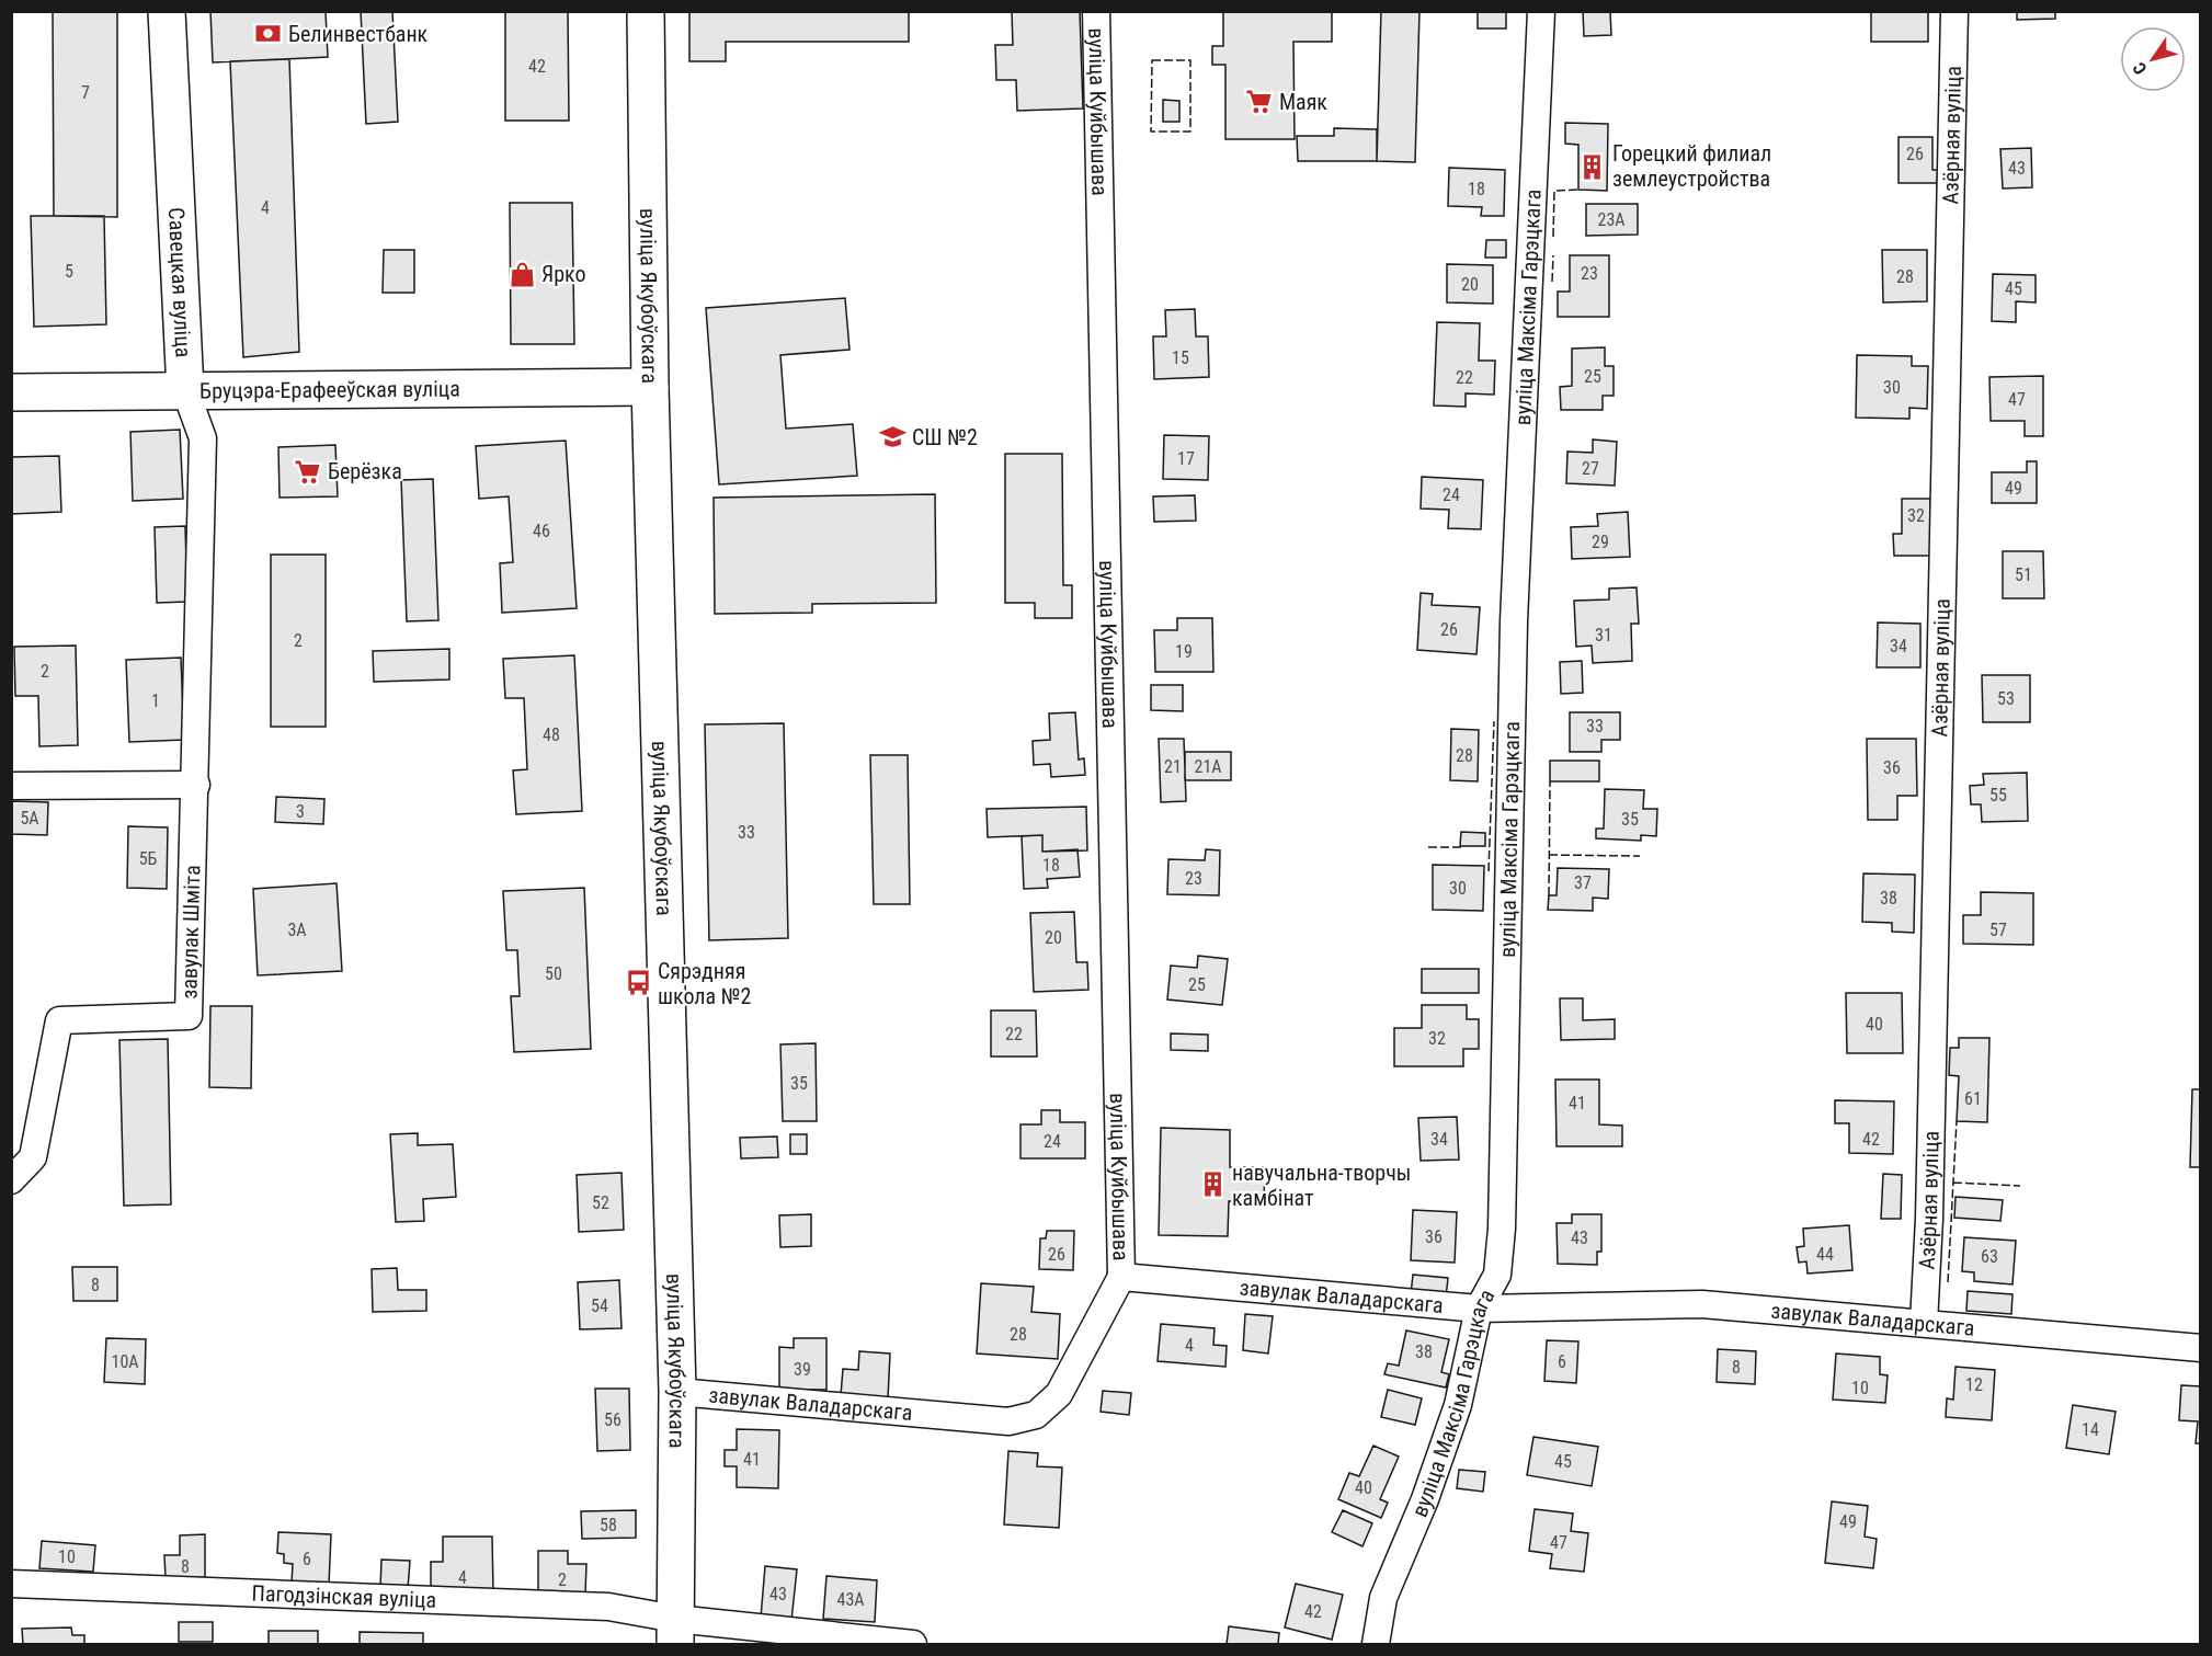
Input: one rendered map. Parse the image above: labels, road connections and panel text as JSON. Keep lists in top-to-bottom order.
{
  "streets": {
    "main road": ["Савецкая вуліца", "вуліца Якубоўскага", "Бруцэра-Ерафееўская вуліца"],
    "street": [
      "вуліца Куйбышава",
      "Азёрная вуліца",
      "вуліца Максіма Гарэцкага",
      "завулак Шміта",
      "завулак Валадарскага",
      "Пагодзінская вуліца"
    ]
  },
  "crossings": [
    ["вуліца Куйбышава", "завулак Валадарскага"],
    ["Азёрная вуліца", "завулак Валадарскага"],
    ["Савецкая вуліца", "Бруцэра-Ерафееўская вуліца"],
    ["Савецкая вуліца", "завулак Шміта"],
    ["вуліца Якубоўскага", "Бруцэра-Ерафееўская вуліца"],
    ["вуліца Якубоўскага", "завулак Валадарскага"],
    ["вуліца Якубоўскага", "Пагодзінская вуліца"],
    ["вуліца Максіма Гарэцкага", "завулак Валадарскага"]
  ],
  "places": {
    "bank": ["Белинвестбанк"],
    "supermarket": ["Маяк", "Берёзка"],
    "building": ["Горецкий филиал землеустройства", "навучальна-творчы камбінат"],
    "shop": ["Ярко"],
    "school or university": ["СШ №2"],
    "bus stop": ["Сярэдняя школа №2"]
  },
  "house_numbers": [
    "42",
    "7",
    "26",
    "43",
    "18",
    "4",
    "23А",
    "5",
    "23",
    "28",
    "20",
    "45",
    "15",
    "25",
    "22",
    "30",
    "47",
    "17",
    "27",
    "49",
    "24",
    "32",
    "46",
    "29",
    "51",
    "26",
    "31",
    "2",
    "34",
    "19",
    "2",
    "53",
    "1",
    "33",
    "48",
    "28",
    "21",
    "21А",
    "36",
    "55",
    "3",
    "5А",
    "35",
    "33",
    "5Б",
    "18",
    "23",
    "37",
    "30",
    "38",
    "3А",
    "57",
    "20",
    "50",
    "25",
    "40",
    "22",
    "32",
    "35",
    "61",
    "41",
    "34",
    "42",
    "24",
    "52",
    "36",
    "43",
    "26",
    "44",
    "63",
    "8",
    "54",
    "28",
    "4",
    "38",
    "10А",
    "6",
    "8",
    "39",
    "12",
    "10",
    "56",
    "14",
    "41",
    "45",
    "40",
    "49",
    "58",
    "47",
    "10",
    "6",
    "8",
    "4",
    "2",
    "43",
    "43А",
    "42"
  ],
  "north": "bottom left"
}
